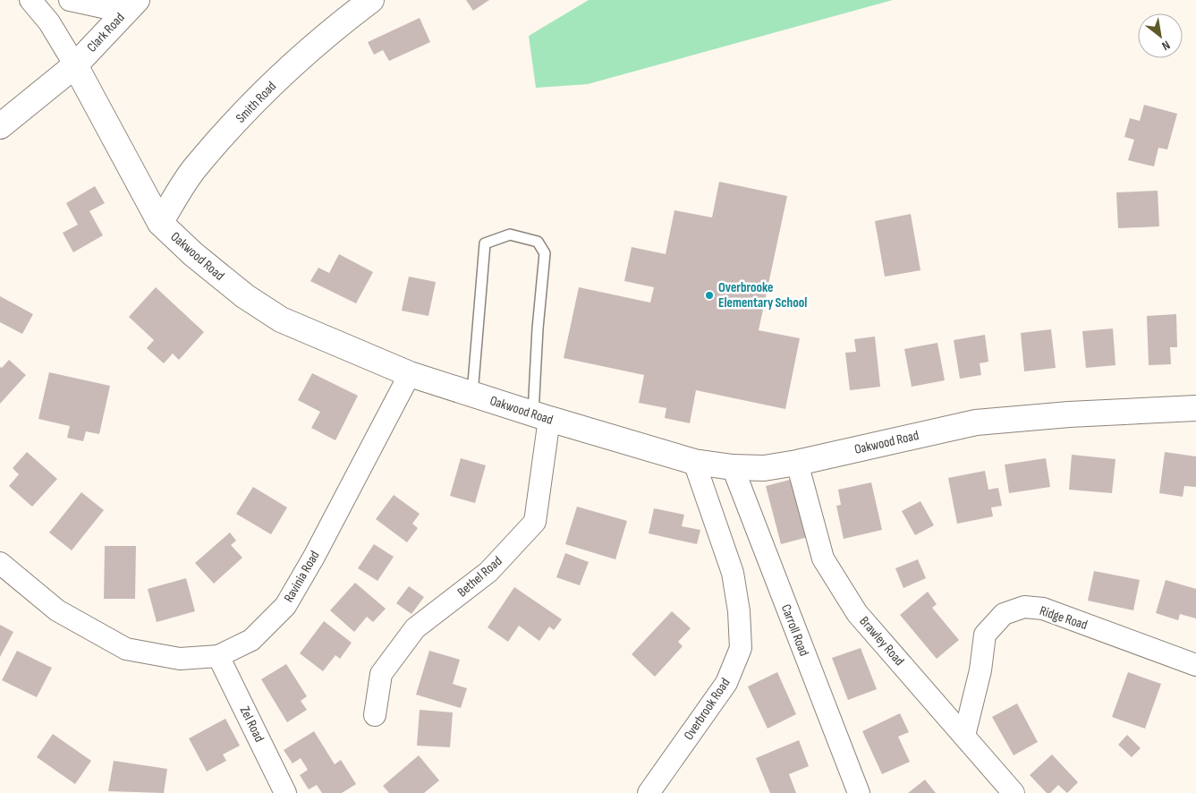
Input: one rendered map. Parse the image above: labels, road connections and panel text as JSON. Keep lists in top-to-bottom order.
{
  "streets": {
    "main road": ["Clark Road", "Smith Road", "Oakwood Road"],
    "street": [
      "Ravinia Road",
      "Bethel Road",
      "Ridge Road",
      "Carroll Road",
      "Brawley Road",
      "Overbrook Road",
      "Zel Road"
    ]
  },
  "crossings": [
    ["Clark Road", "Oakwood Road"],
    ["Smith Road", "Oakwood Road"],
    ["Oakwood Road", "Ravinia Road"],
    ["Oakwood Road", "Bethel Road"],
    ["Oakwood Road", "Carroll Road"],
    ["Oakwood Road", "Brawley Road"],
    ["Oakwood Road", "Overbrook Road"],
    ["Ravinia Road", "Zel Road"],
    ["Ridge Road", "Brawley Road"]
  ],
  "places": ["Overbrooke Elementary School"],
  "north": "bottom right"
}
